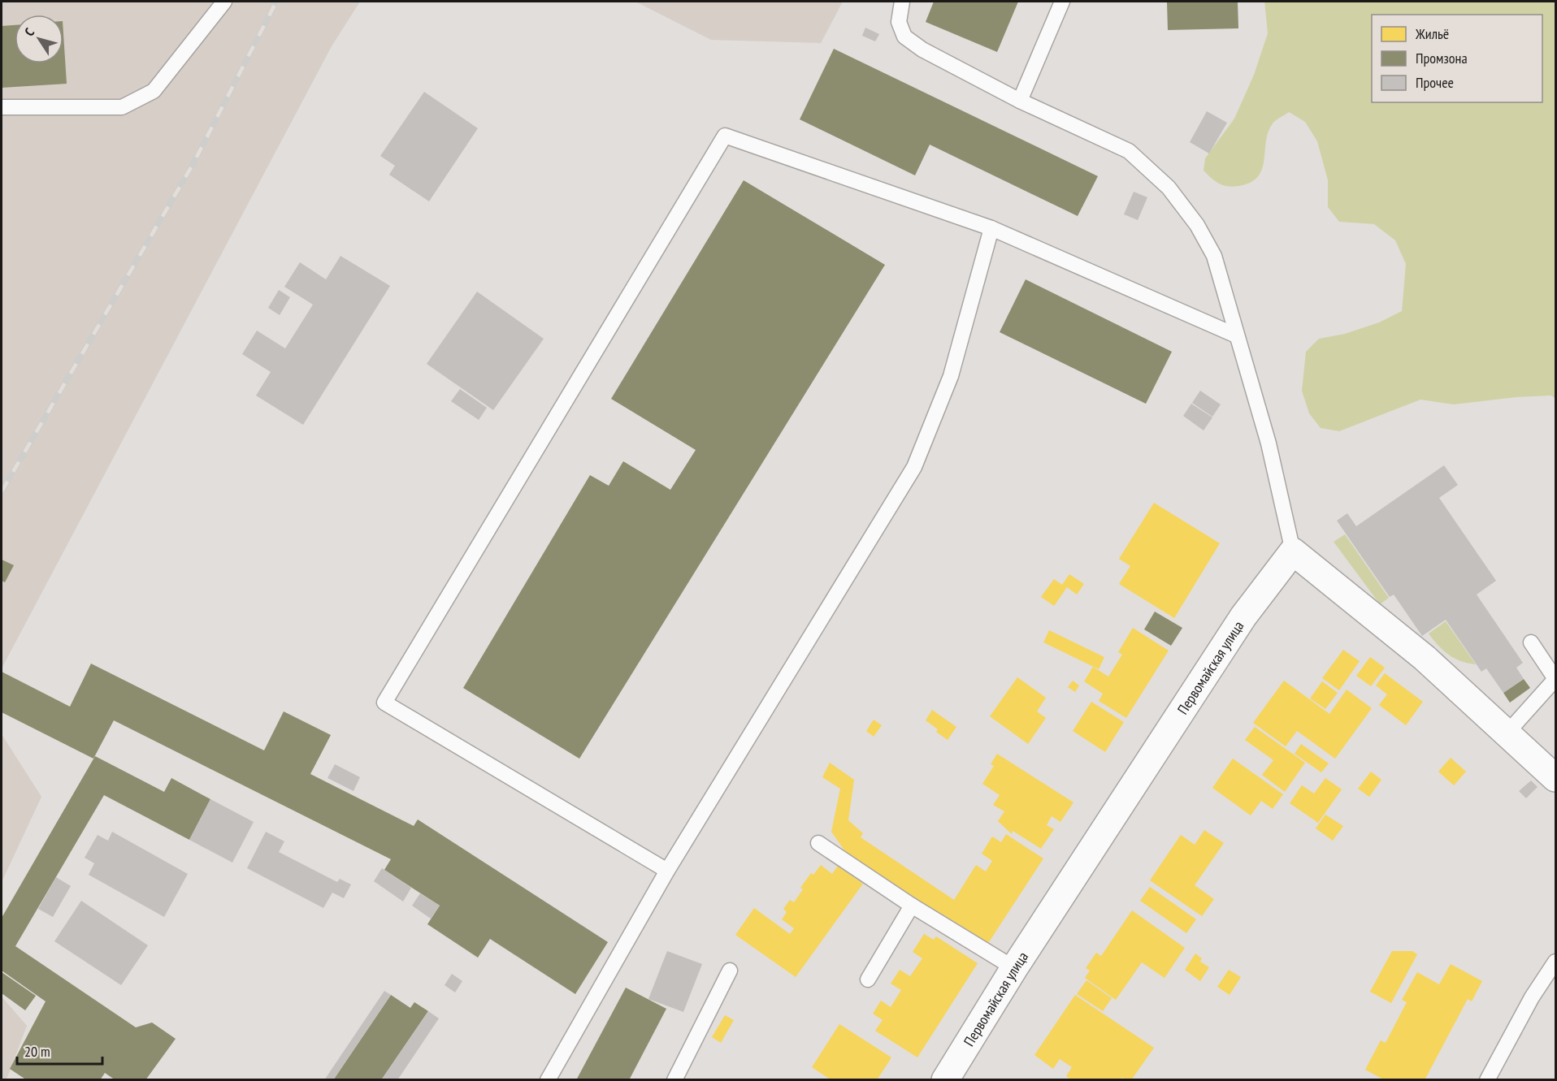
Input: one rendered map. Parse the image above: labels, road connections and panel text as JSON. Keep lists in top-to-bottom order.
{
  "streets": {
    "street": ["Первомайская улица"]
  },
  "legend": ["Жильё", "Промзона", "Прочее"],
  "scale_bar": "20 m",
  "north": "top left"
}
